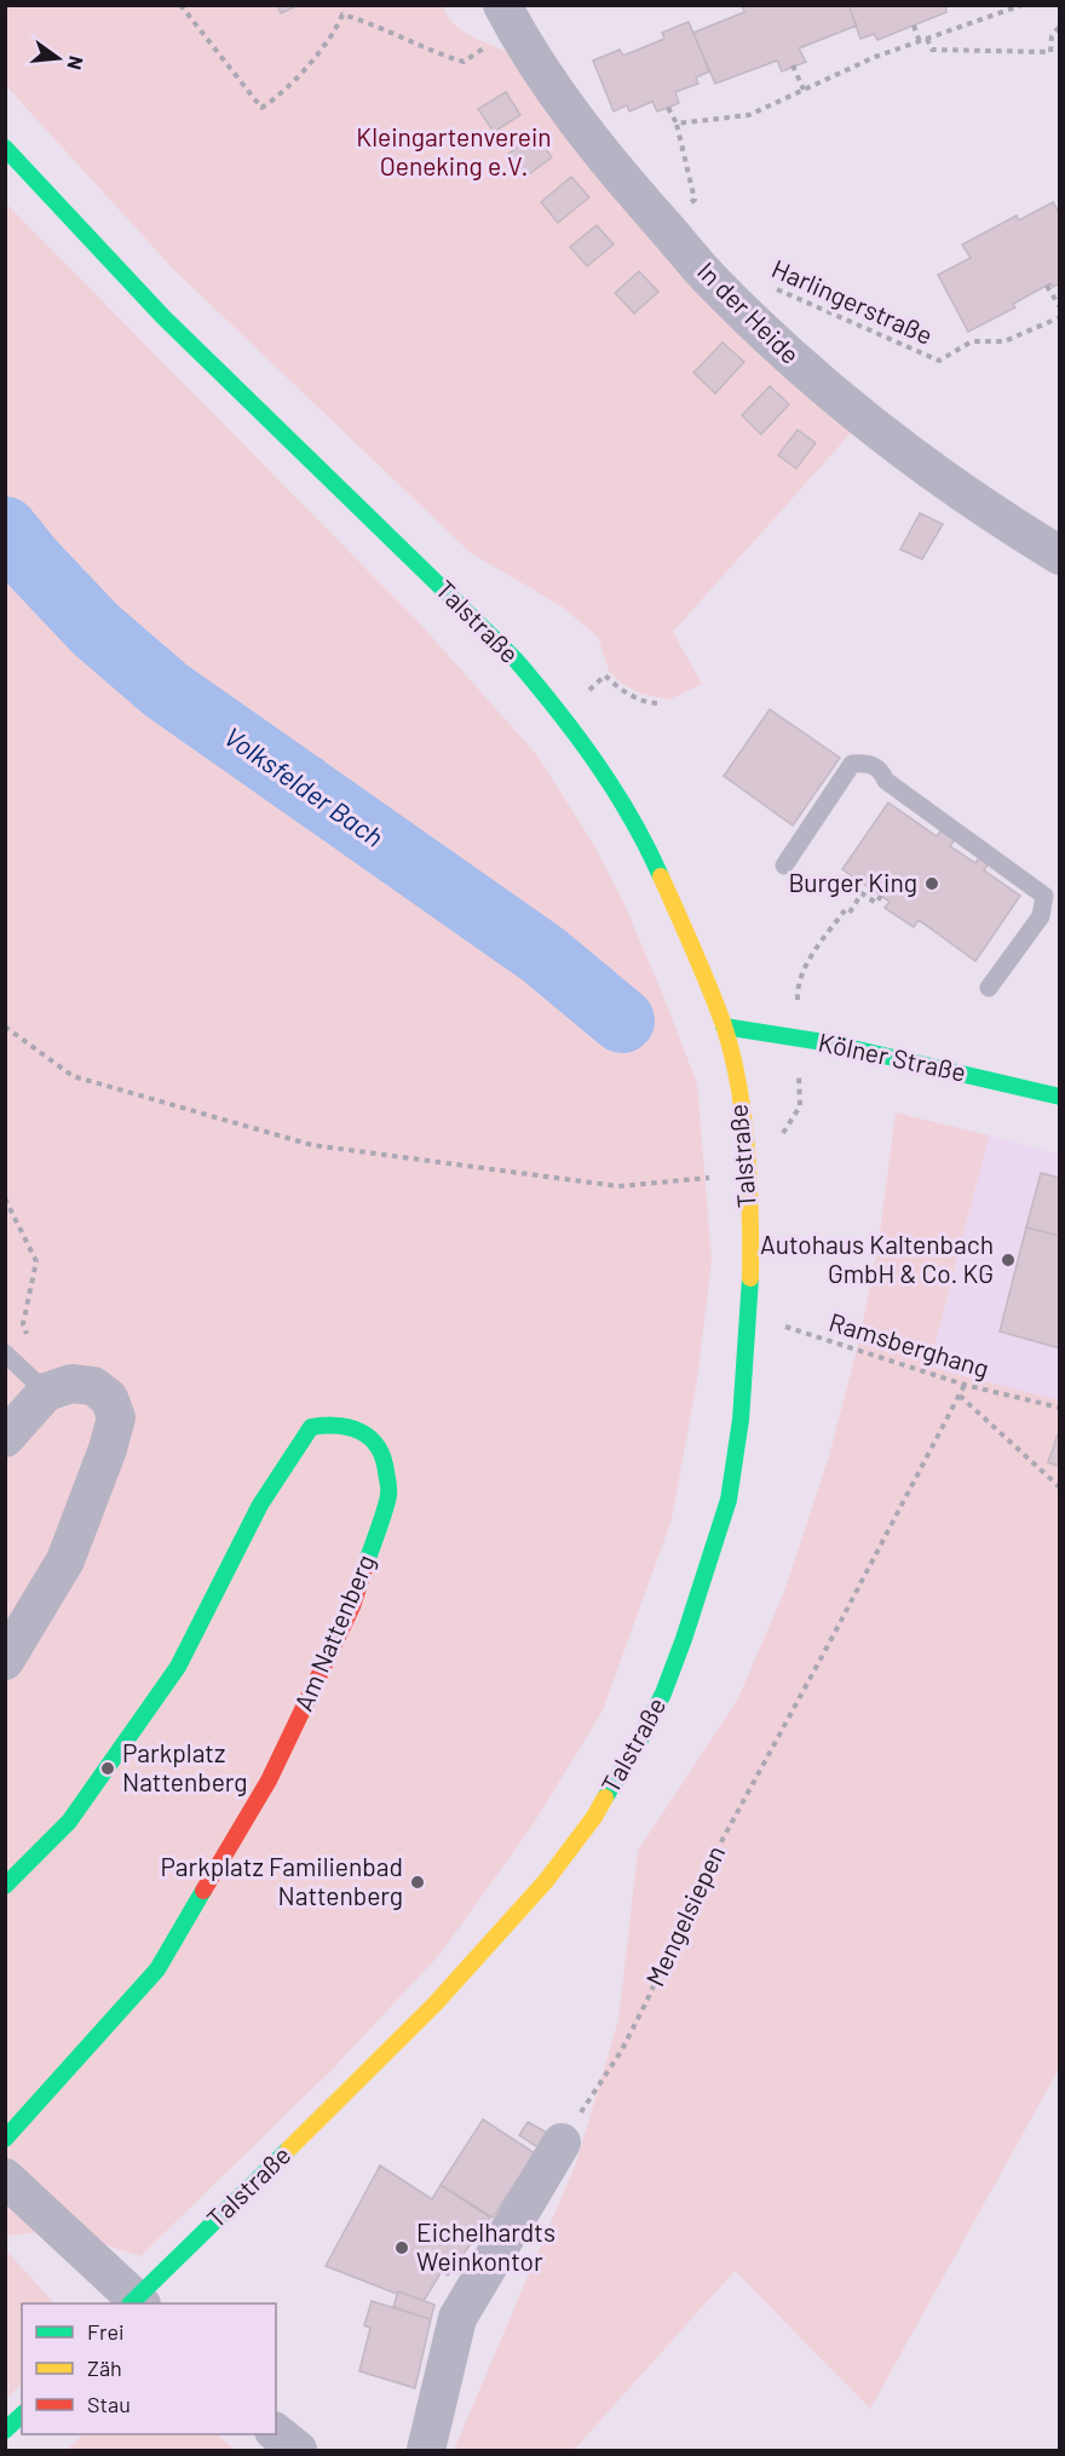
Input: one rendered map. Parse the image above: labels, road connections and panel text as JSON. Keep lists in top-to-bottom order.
{
  "streets": {
    "main road": ["Talstraße", "Kölner Straße", "Am Nattenberg"],
    "street": ["In der Heide"],
    "path": ["Harlingerstraße", "Ramsberghang", "Mengelsiepen"]
  },
  "crossings": [
    ["Talstraße", "Kölner Straße"],
    ["Talstraße", "Ramsberghang"],
    ["Ramsberghang", "Mengelsiepen"]
  ],
  "water": ["Volksfelder Bach"],
  "parks": ["Kleingartenverein Oeneking e.V."],
  "places": [
    "Burger King",
    "Autohaus Kaltenbach GmbH & Co. KG",
    "Parkplatz Nattenberg",
    "Parkplatz Familienbad Nattenberg",
    "Eichelhardts Weinkontor"
  ],
  "legend": ["Frei", "Zäh", "Stau"],
  "north": "right"
}
